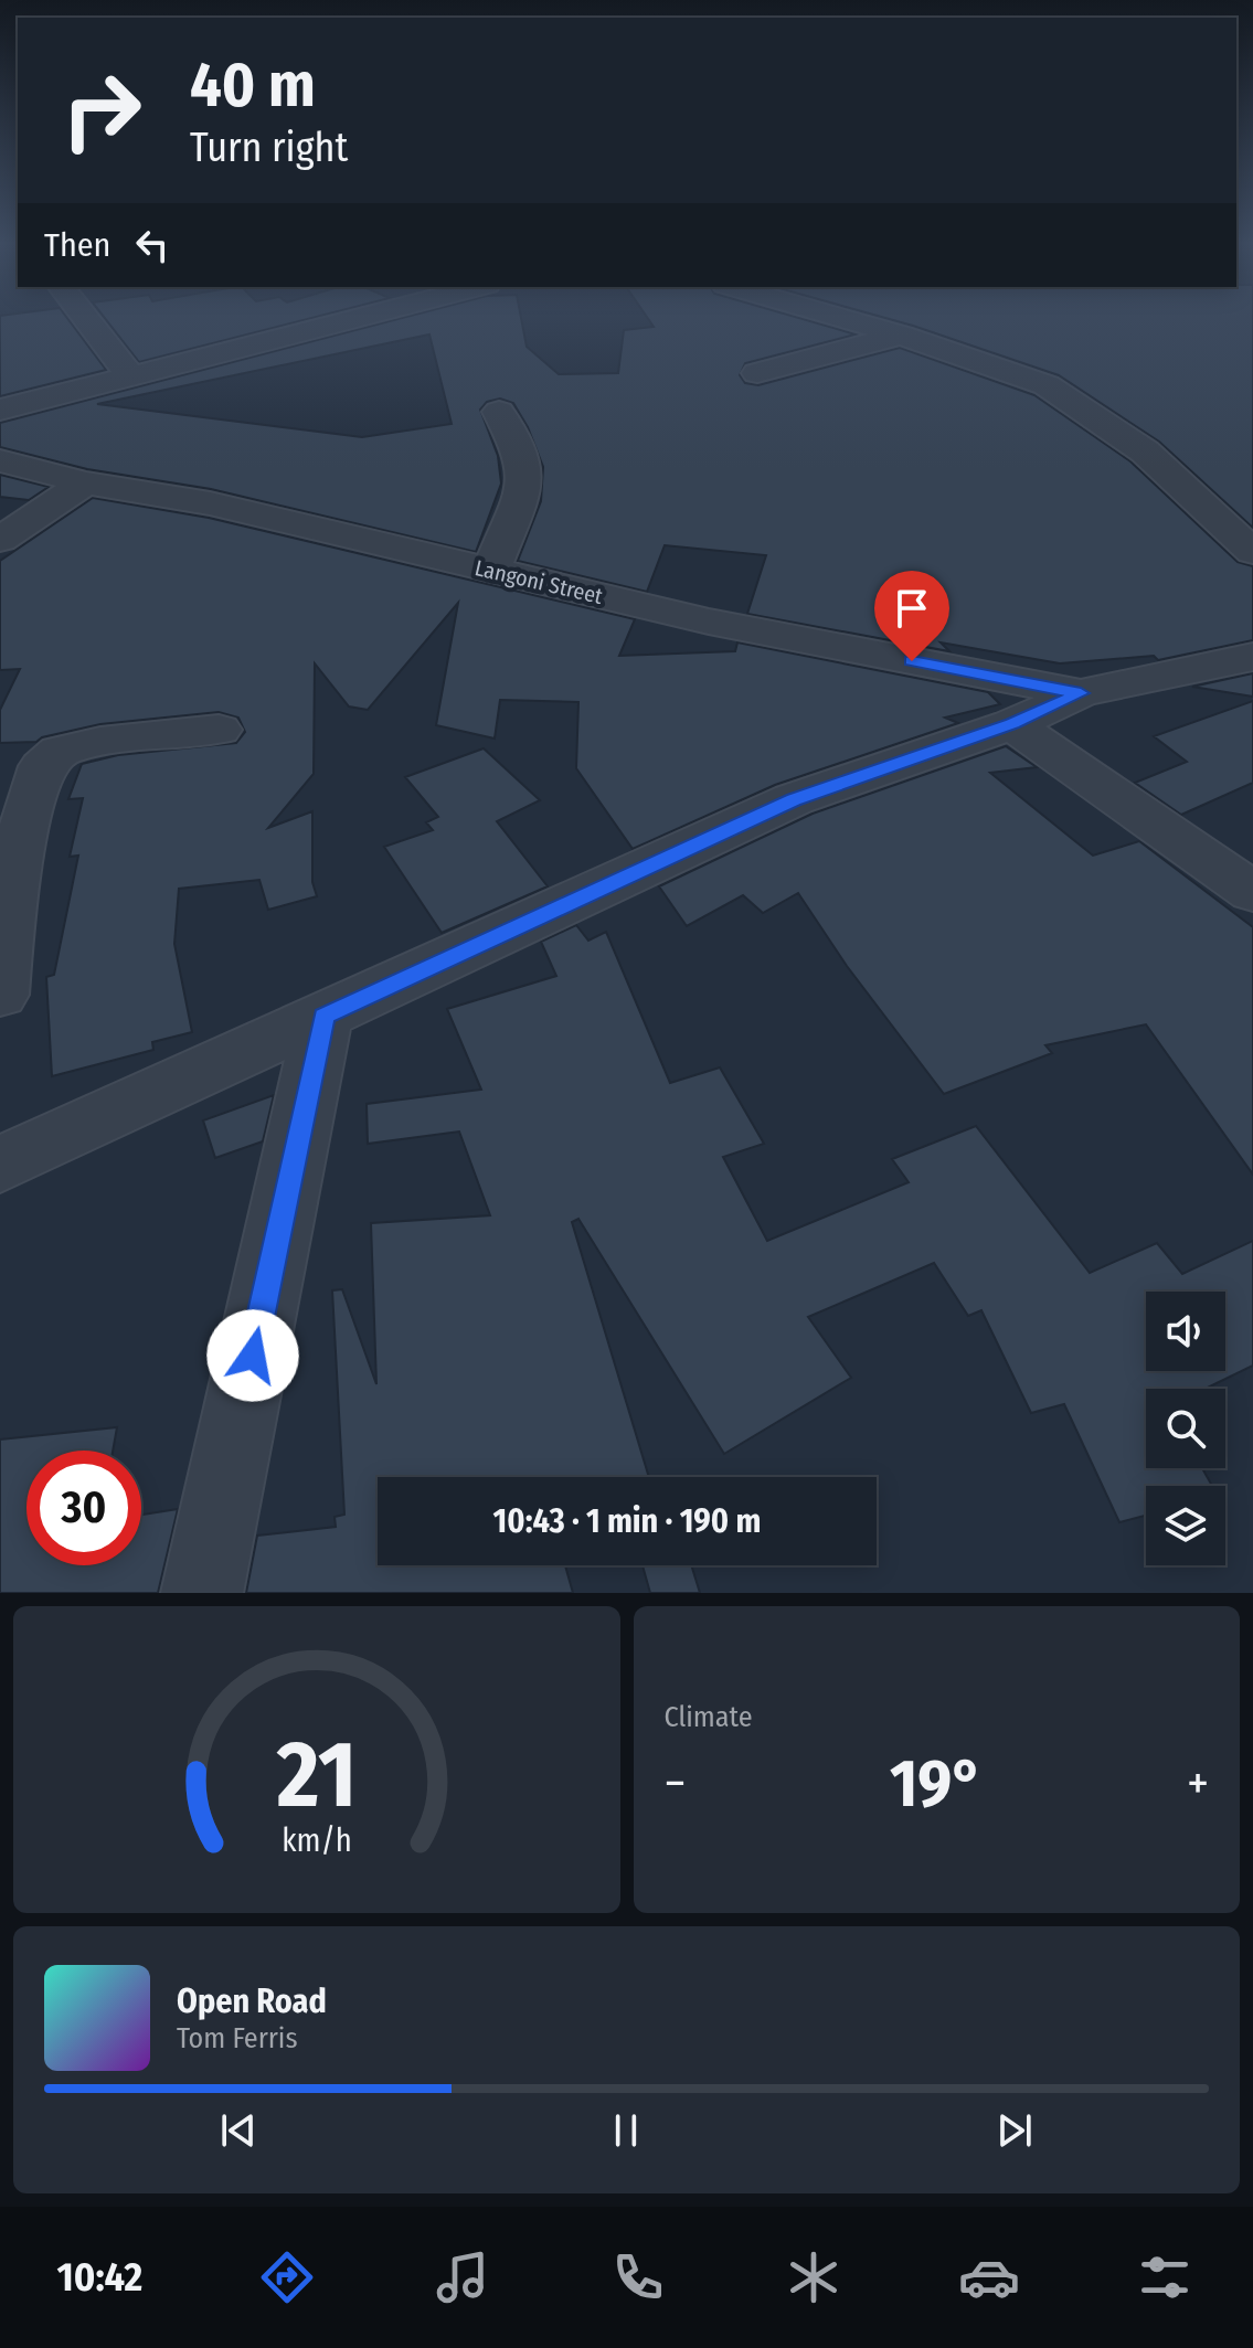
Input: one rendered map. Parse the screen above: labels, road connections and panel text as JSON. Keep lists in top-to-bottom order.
{
  "streets": {
    "street": ["Langoni Street"]
  },
  "page": {
    "turn": ["40 m", "Turn right"],
    "then": "Then",
    "limit": "30",
    "trip": "10:43 · 1 min · 190 m",
    "tile": "Climate",
    "heat": ["−", "19°", "+"],
    "song": ["Open Road", "Tom Ferris"],
    "tabs": "10:42",
    "gauge": ["21", "km/h"]
  }
}
